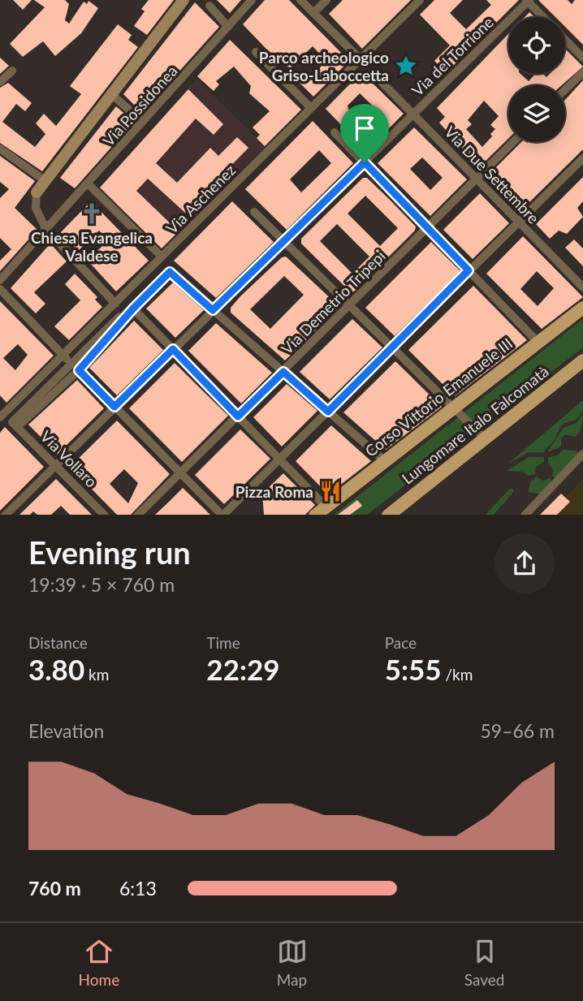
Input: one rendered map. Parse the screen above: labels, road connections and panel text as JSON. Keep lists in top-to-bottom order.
{
  "streets": {
    "main road": ["Corso Vittorio Emanuele III", "Lungomare Italo Falcomatà"],
    "street": [
      "Via del Torrione",
      "Via Possidonea",
      "Via Due Settembre",
      "Via Aschenez",
      "Via Demetrio Tripepi",
      "Via Vollaro"
    ]
  },
  "crossings": [
    ["Via del Torrione", "Via Due Settembre"],
    ["Via del Torrione", "Via Vollaro"],
    ["Via Due Settembre", "Via Demetrio Tripepi"]
  ],
  "places": {
    "place": ["Parco archeologico Griso-Laboccetta"],
    "church": ["Chiesa Evangelica Valdese"],
    "restaurant": ["Pizza Roma"]
  },
  "page": {
    "heading": ["Evening run", "19:39 · 5 × 760 m"],
    "stats": [
      ["Distance", "3.80 km"],
      ["Time", "22:29"],
      ["Pace", "5:55 /km"]
    ],
    "chart": ["Elevation", "59–66 m"],
    "list": [
      {
        "name": "760 m",
        "note": "6:13"
      }
    ],
    "tabs": ["Home", "Map", "Saved"]
  }
}
